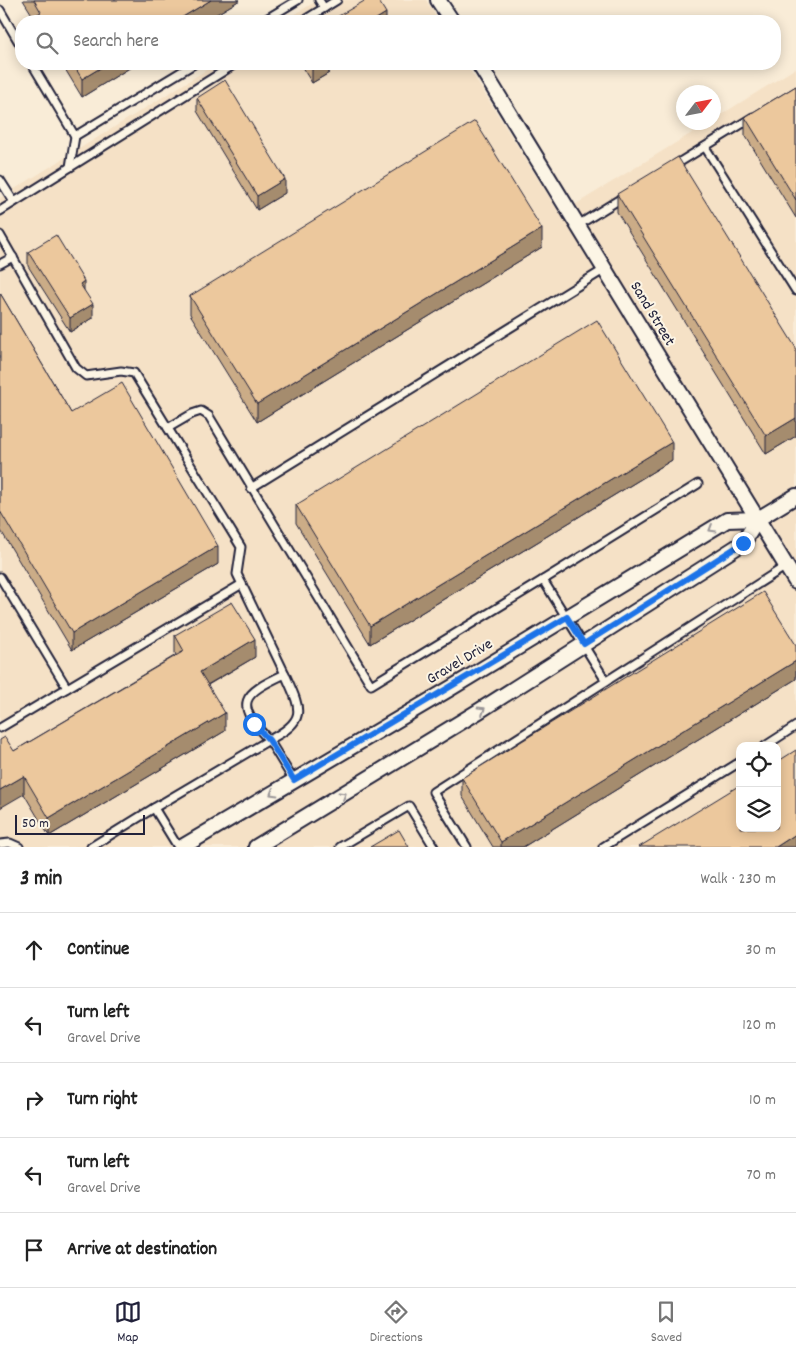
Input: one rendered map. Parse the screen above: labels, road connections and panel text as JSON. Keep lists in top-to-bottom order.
{
  "streets": {
    "street": ["Sand Street", "Gravel Drive"]
  },
  "crossings": [
    ["Sand Street", "Gravel Drive"]
  ],
  "scale_bar": "50 m",
  "north": "top right",
  "page": {
    "search": "Search here",
    "scale": "50 m",
    "heading": ["3 min", "Walk · 230 m"],
    "list": [
      ["Continue", "30 m"],
      ["Turn left", "Gravel Drive", "120 m"],
      ["Turn right", "10 m"],
      ["Turn left", "Gravel Drive", "70 m"],
      "Arrive at destination"
    ],
    "nav": ["Map", "Directions", "Saved"]
  }
}
